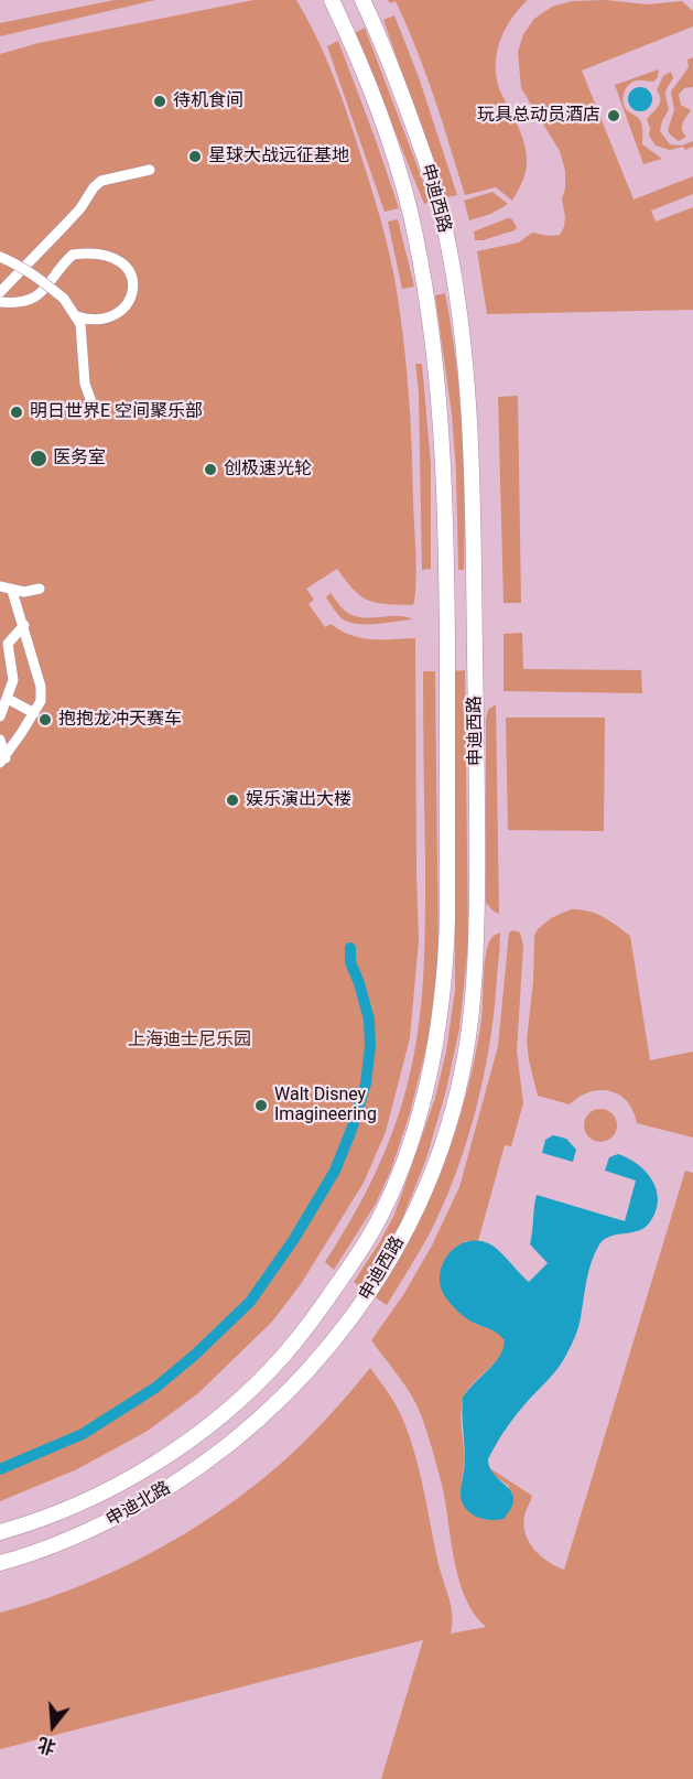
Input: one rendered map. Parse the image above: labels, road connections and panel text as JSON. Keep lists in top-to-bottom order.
{
  "streets": {
    "street": ["申迪西路", "申迪北路"]
  },
  "crossings": [
    ["申迪西路", "申迪北路"]
  ],
  "parks": ["上海迪士尼乐园"],
  "places": [
    "待机食间",
    "玩具总动员酒店",
    "星球大战远征基地",
    "明日世界E 空间聚乐部",
    "医务室",
    "创极速光轮",
    "抱抱龙冲天赛车",
    "娱乐演出大楼",
    "Walt Disney Imagineering"
  ],
  "north": "bottom"
}
